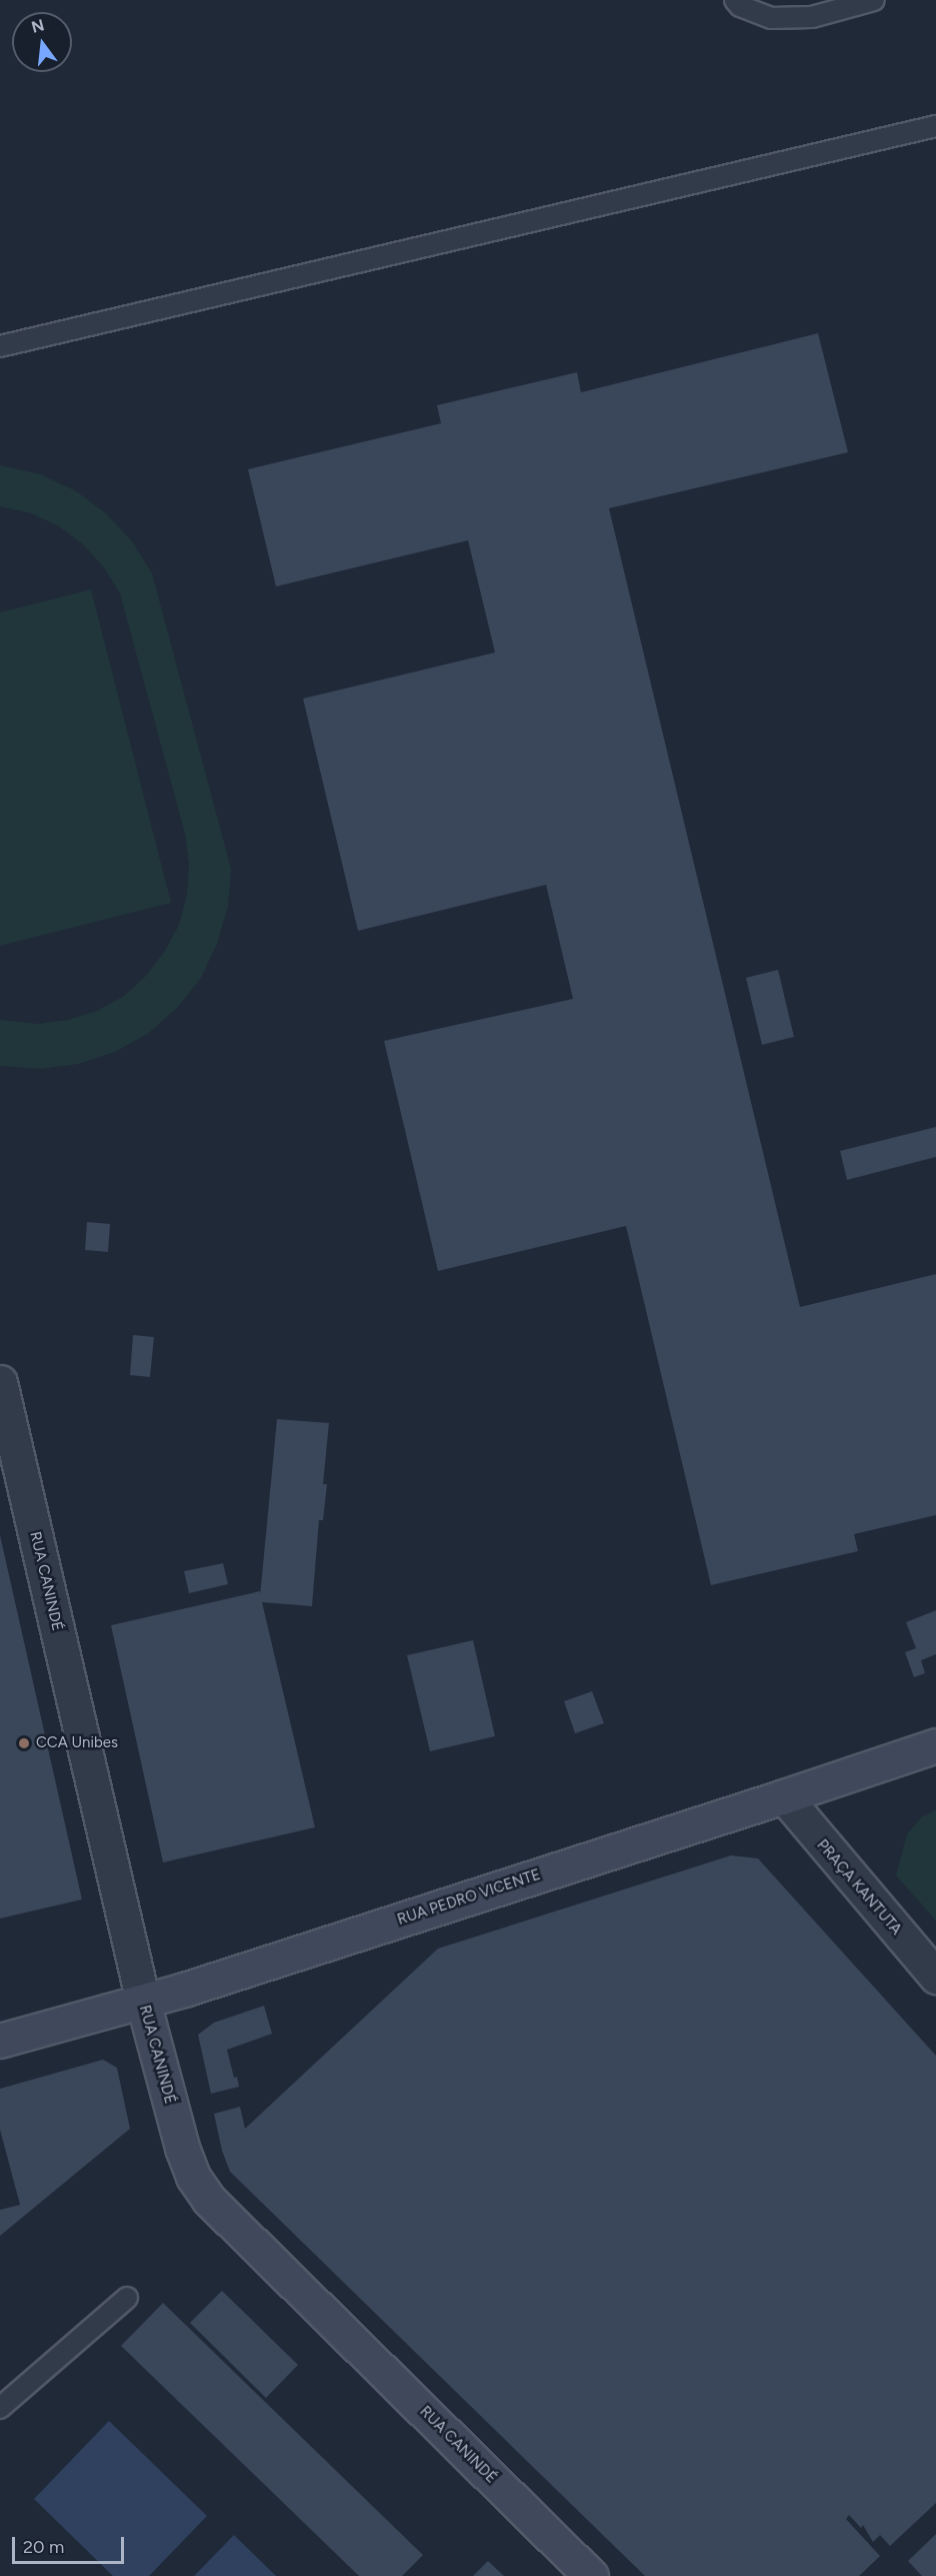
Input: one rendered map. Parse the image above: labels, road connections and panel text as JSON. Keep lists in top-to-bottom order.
{
  "streets": {
    "street": ["RUA CANINDÉ", "PRAÇA KANTUTA", "RUA PEDRO VICENTE"]
  },
  "crossings": [
    ["RUA CANINDÉ", "RUA PEDRO VICENTE"],
    ["PRAÇA KANTUTA", "RUA PEDRO VICENTE"]
  ],
  "places": ["CCA Unibes"],
  "scale_bar": "20 m",
  "north": "top"
}
